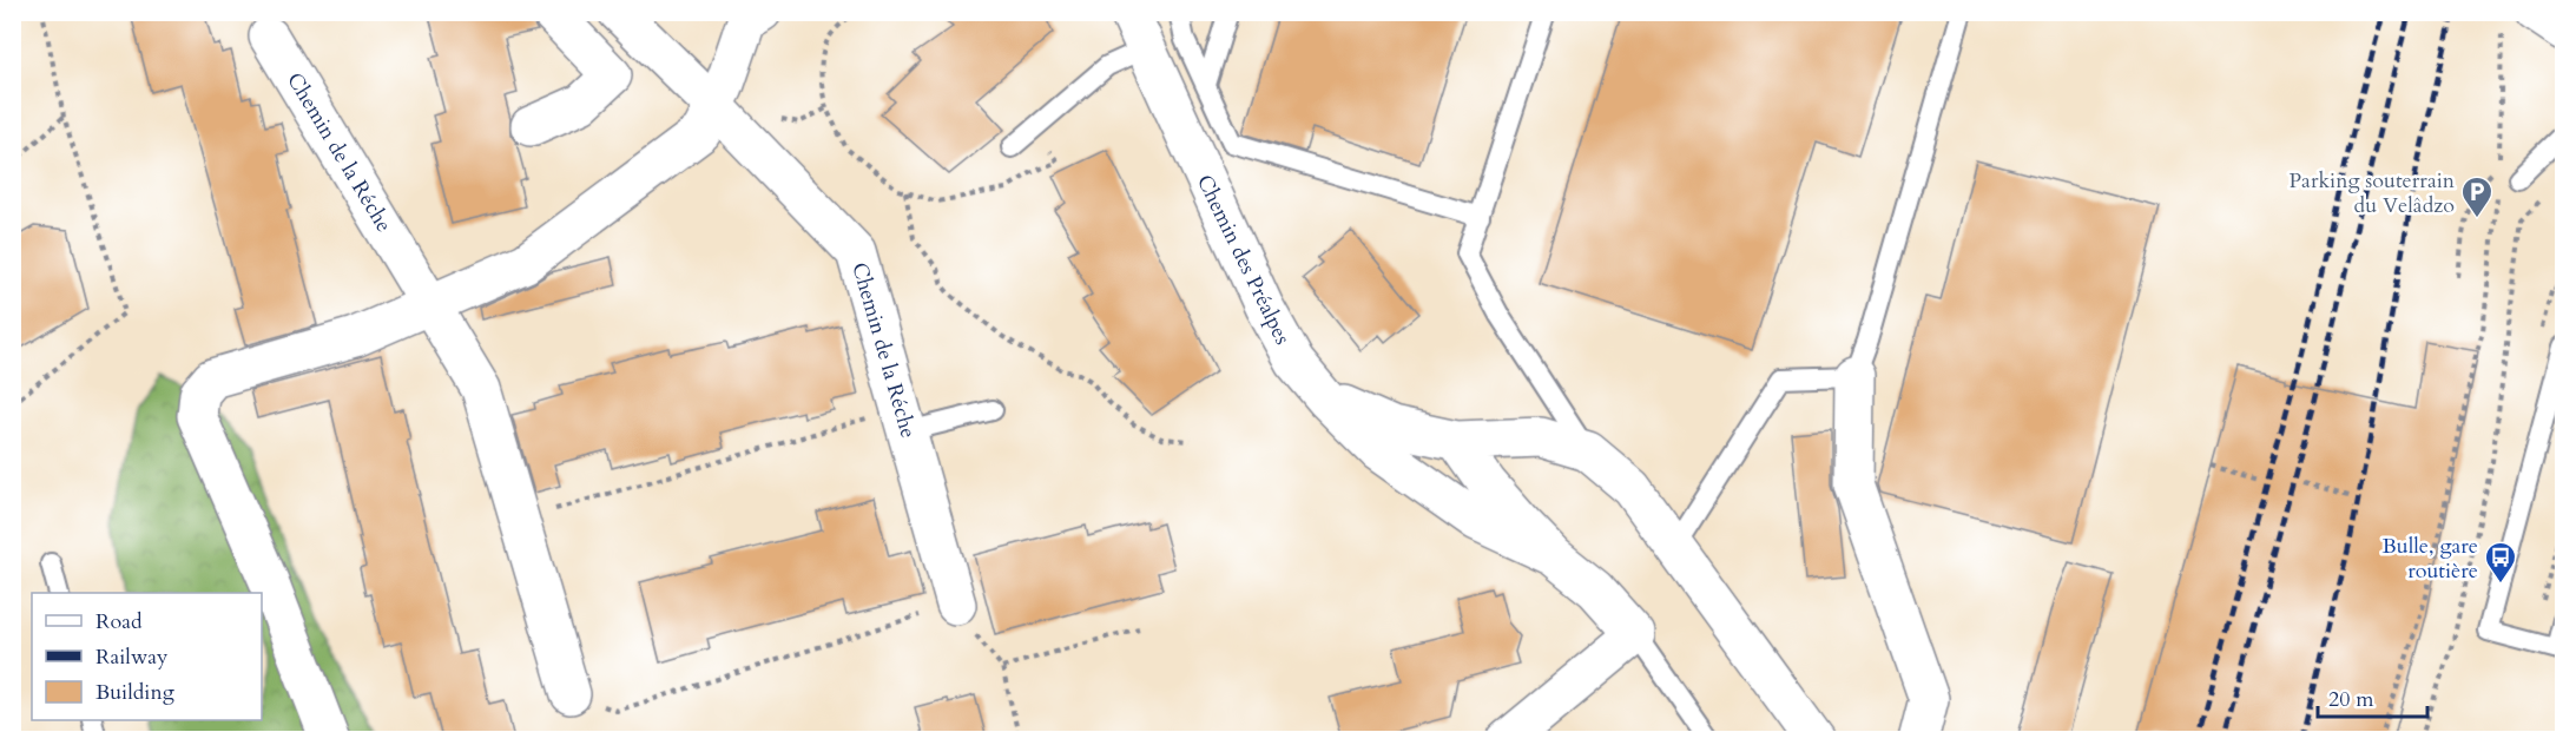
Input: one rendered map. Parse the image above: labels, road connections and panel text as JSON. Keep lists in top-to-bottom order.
{
  "streets": {
    "street": ["Chemin de la Réche", "Chemin des Préalpes"]
  },
  "places": {
    "parking": ["Parking souterrain du Velâdzo"],
    "bus stop": ["Bulle, gare routière"]
  },
  "legend": ["Road", "Railway", "Building"],
  "scale_bar": "20 m"
}
